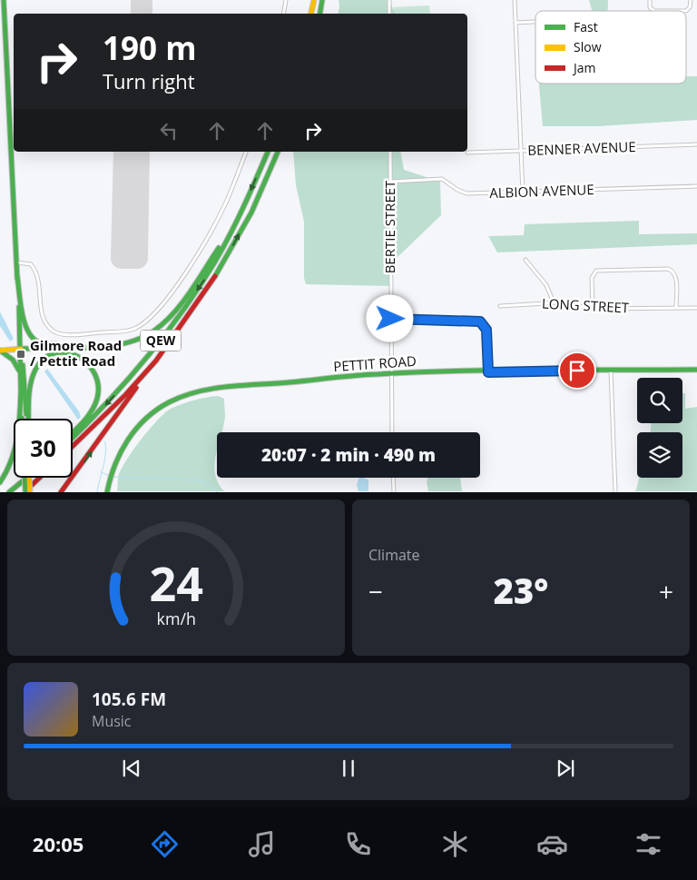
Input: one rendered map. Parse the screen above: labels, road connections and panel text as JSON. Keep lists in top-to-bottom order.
{
  "streets": {
    "main road": ["QEW", "PETTIT ROAD"],
    "street": [
      "BENNER AVENUE",
      "ALBION AVENUE",
      "BERTIE STREET",
      "LONG STREET"
    ]
  },
  "crossings": [
    ["ALBION AVENUE", "BERTIE STREET"],
    ["BERTIE STREET", "PETTIT ROAD"]
  ],
  "places": {
    "transit": ["Gilmore Road / Pettit Road"]
  },
  "legend": ["Fast", "Slow", "Jam"],
  "page": {
    "turn": ["190 m", "Turn right"],
    "limit": "30",
    "trip": "20:07 · 2 min · 490 m",
    "tile": "Climate",
    "heat": ["−", "23°", "+"],
    "song": ["105.6 FM", "Music"],
    "tabs": "20:05",
    "gauge": ["24", "km/h"]
  }
}
